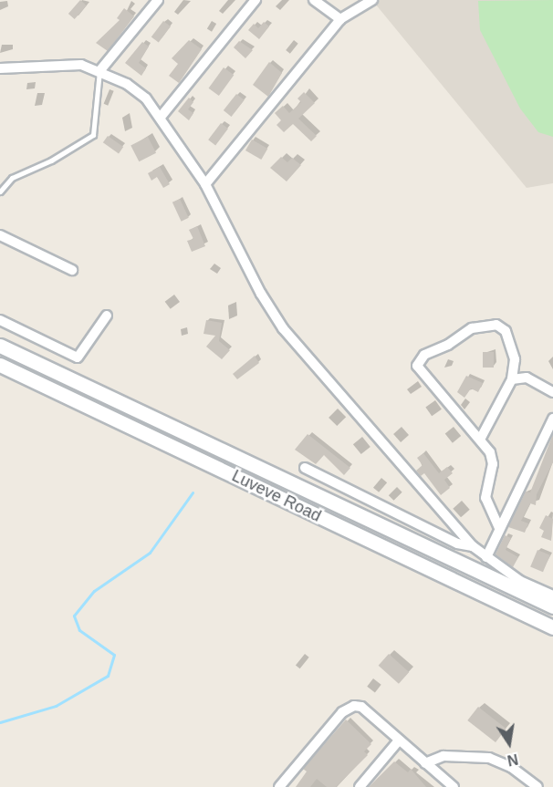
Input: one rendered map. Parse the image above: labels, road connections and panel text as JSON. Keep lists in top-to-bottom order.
{
  "streets": {
    "street": ["Luveve Road"]
  },
  "north": "bottom"
}
